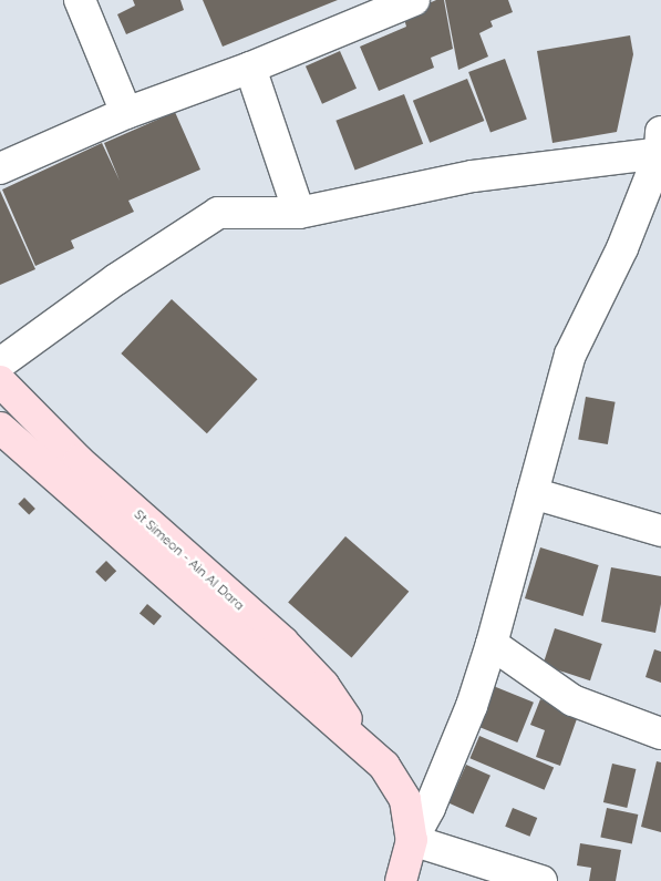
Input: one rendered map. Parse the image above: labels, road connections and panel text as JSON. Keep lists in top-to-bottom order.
{
  "streets": {
    "main road": ["St Simeon - Ain Al Dara"]
  }
}
